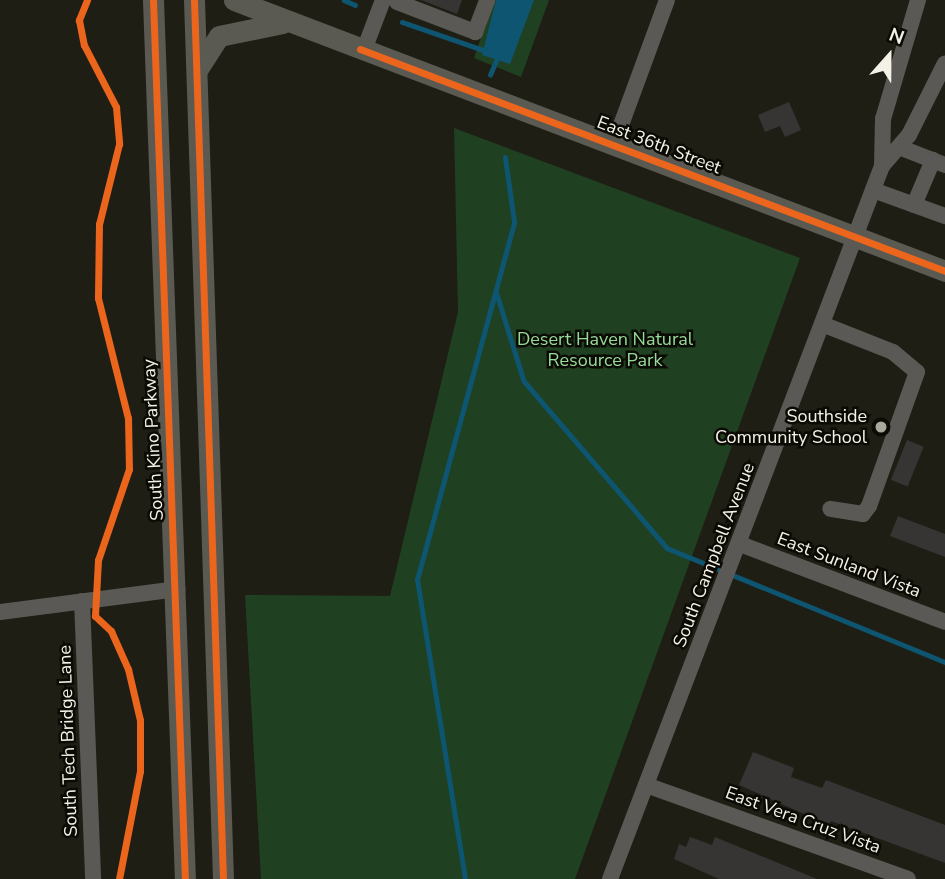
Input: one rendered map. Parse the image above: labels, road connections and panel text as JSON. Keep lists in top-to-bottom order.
{
  "streets": {
    "main road": ["East 36th Street", "South Kino Parkway"],
    "street": [
      "South Campbell Avenue",
      "East Sunland Vista",
      "South Tech Bridge Lane",
      "East Vera Cruz Vista"
    ]
  },
  "crossings": [
    ["East 36th Street", "South Campbell Avenue"],
    ["South Campbell Avenue", "East Sunland Vista"],
    ["South Campbell Avenue", "East Vera Cruz Vista"]
  ],
  "parks": ["Desert Haven Natural Resource Park"],
  "places": ["Southside Community School"],
  "north": "top"
}
